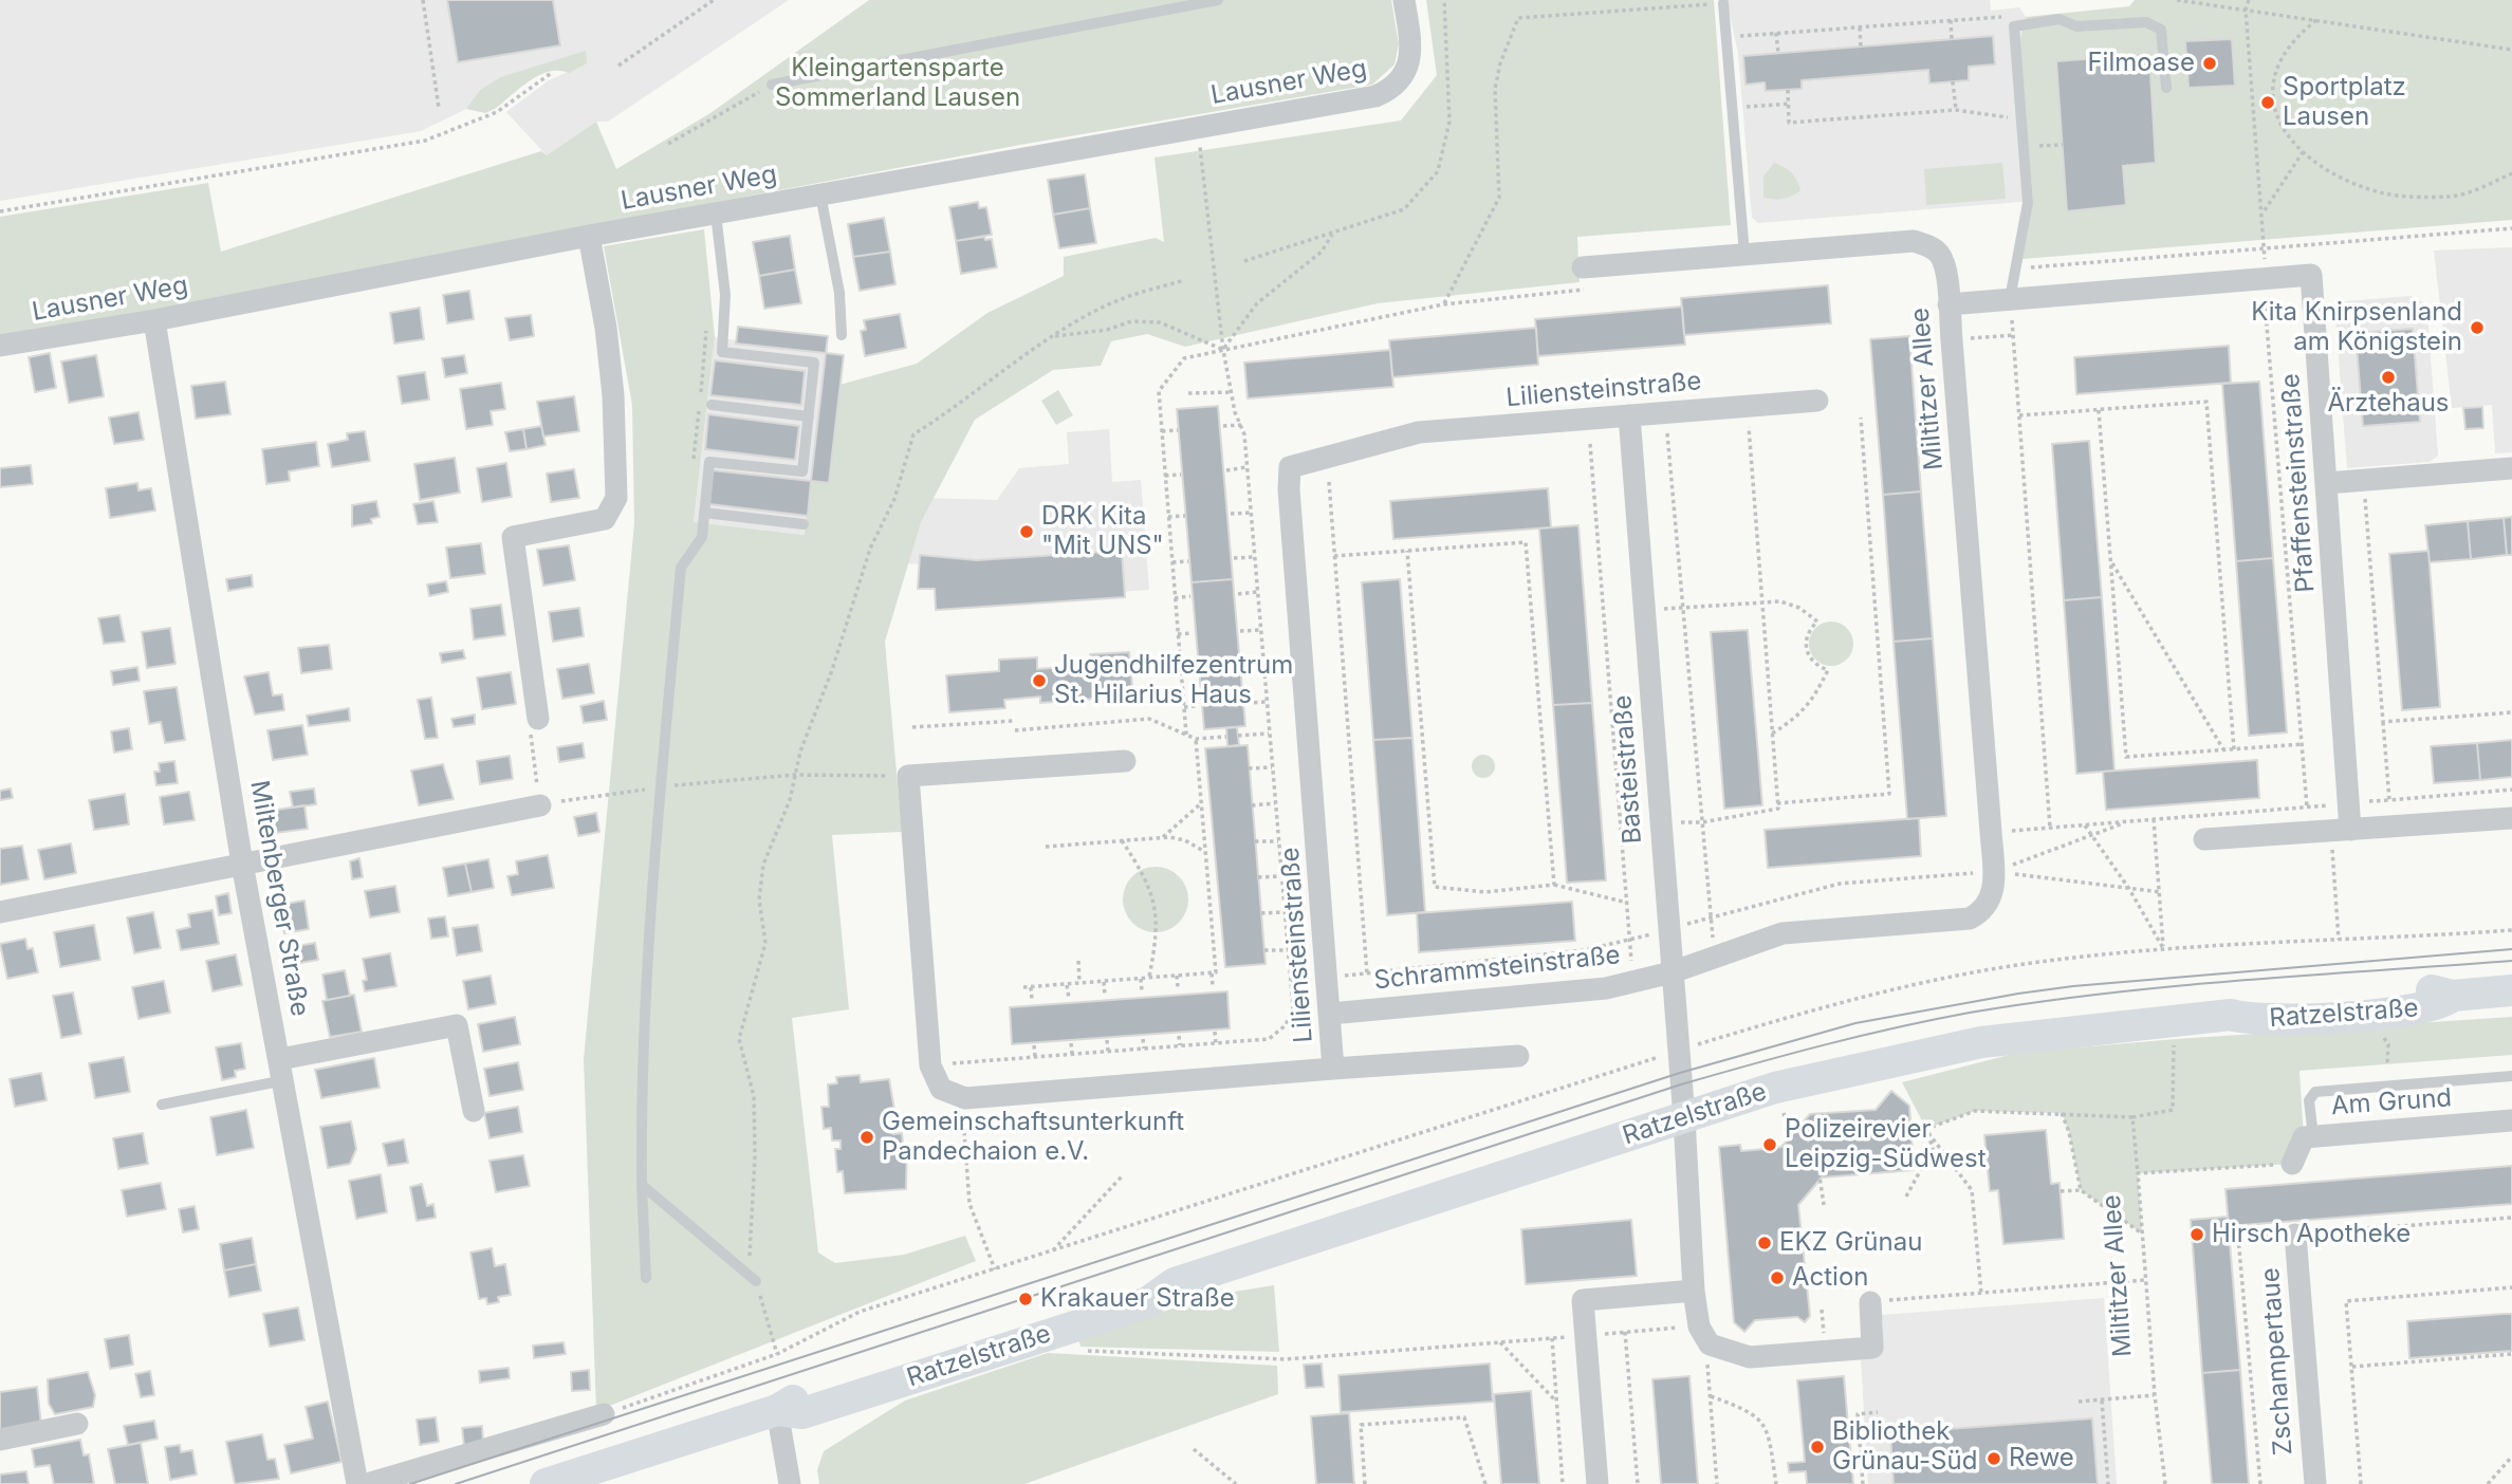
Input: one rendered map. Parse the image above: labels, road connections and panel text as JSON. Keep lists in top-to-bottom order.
{
  "streets": {
    "main road": ["Ratzelstraße"],
    "street": [
      "Lausner Weg",
      "Miltitzer Allee",
      "Liliensteinstraße",
      "Pfaffensteinstraße",
      "Basteistraße",
      "Miltenberger Straße",
      "Schrammsteinstraße",
      "Am Grund",
      "Zschampertaue"
    ]
  },
  "crossings": [
    ["Lausner Weg", "Miltenberger Straße"],
    ["Miltitzer Allee", "Pfaffensteinstraße"],
    ["Miltitzer Allee", "Schrammsteinstraße"],
    ["Miltitzer Allee", "Am Grund"],
    ["Liliensteinstraße", "Basteistraße"],
    ["Liliensteinstraße", "Schrammsteinstraße"],
    ["Basteistraße", "Schrammsteinstraße"],
    ["Basteistraße", "Ratzelstraße"]
  ],
  "parks": ["Kleingartensparte Sommerland Lausen"],
  "places": [
    "Filmoase",
    "Sportplatz Lausen",
    "Kita Knirpsenland am Königstein",
    "Ärztehaus",
    "DRK Kita \"Mit UNS\"",
    "Jugendhilfezentrum St. Hilarius Haus",
    "Gemeinschaftsunterkunft Pandechaion e.V.",
    "Polizeirevier Leipzig-Südwest",
    "Hirsch Apotheke",
    "EKZ Grünau",
    "Action",
    "Krakauer Straße",
    "Bibliothek Grünau-Süd",
    "Rewe"
  ]
}
